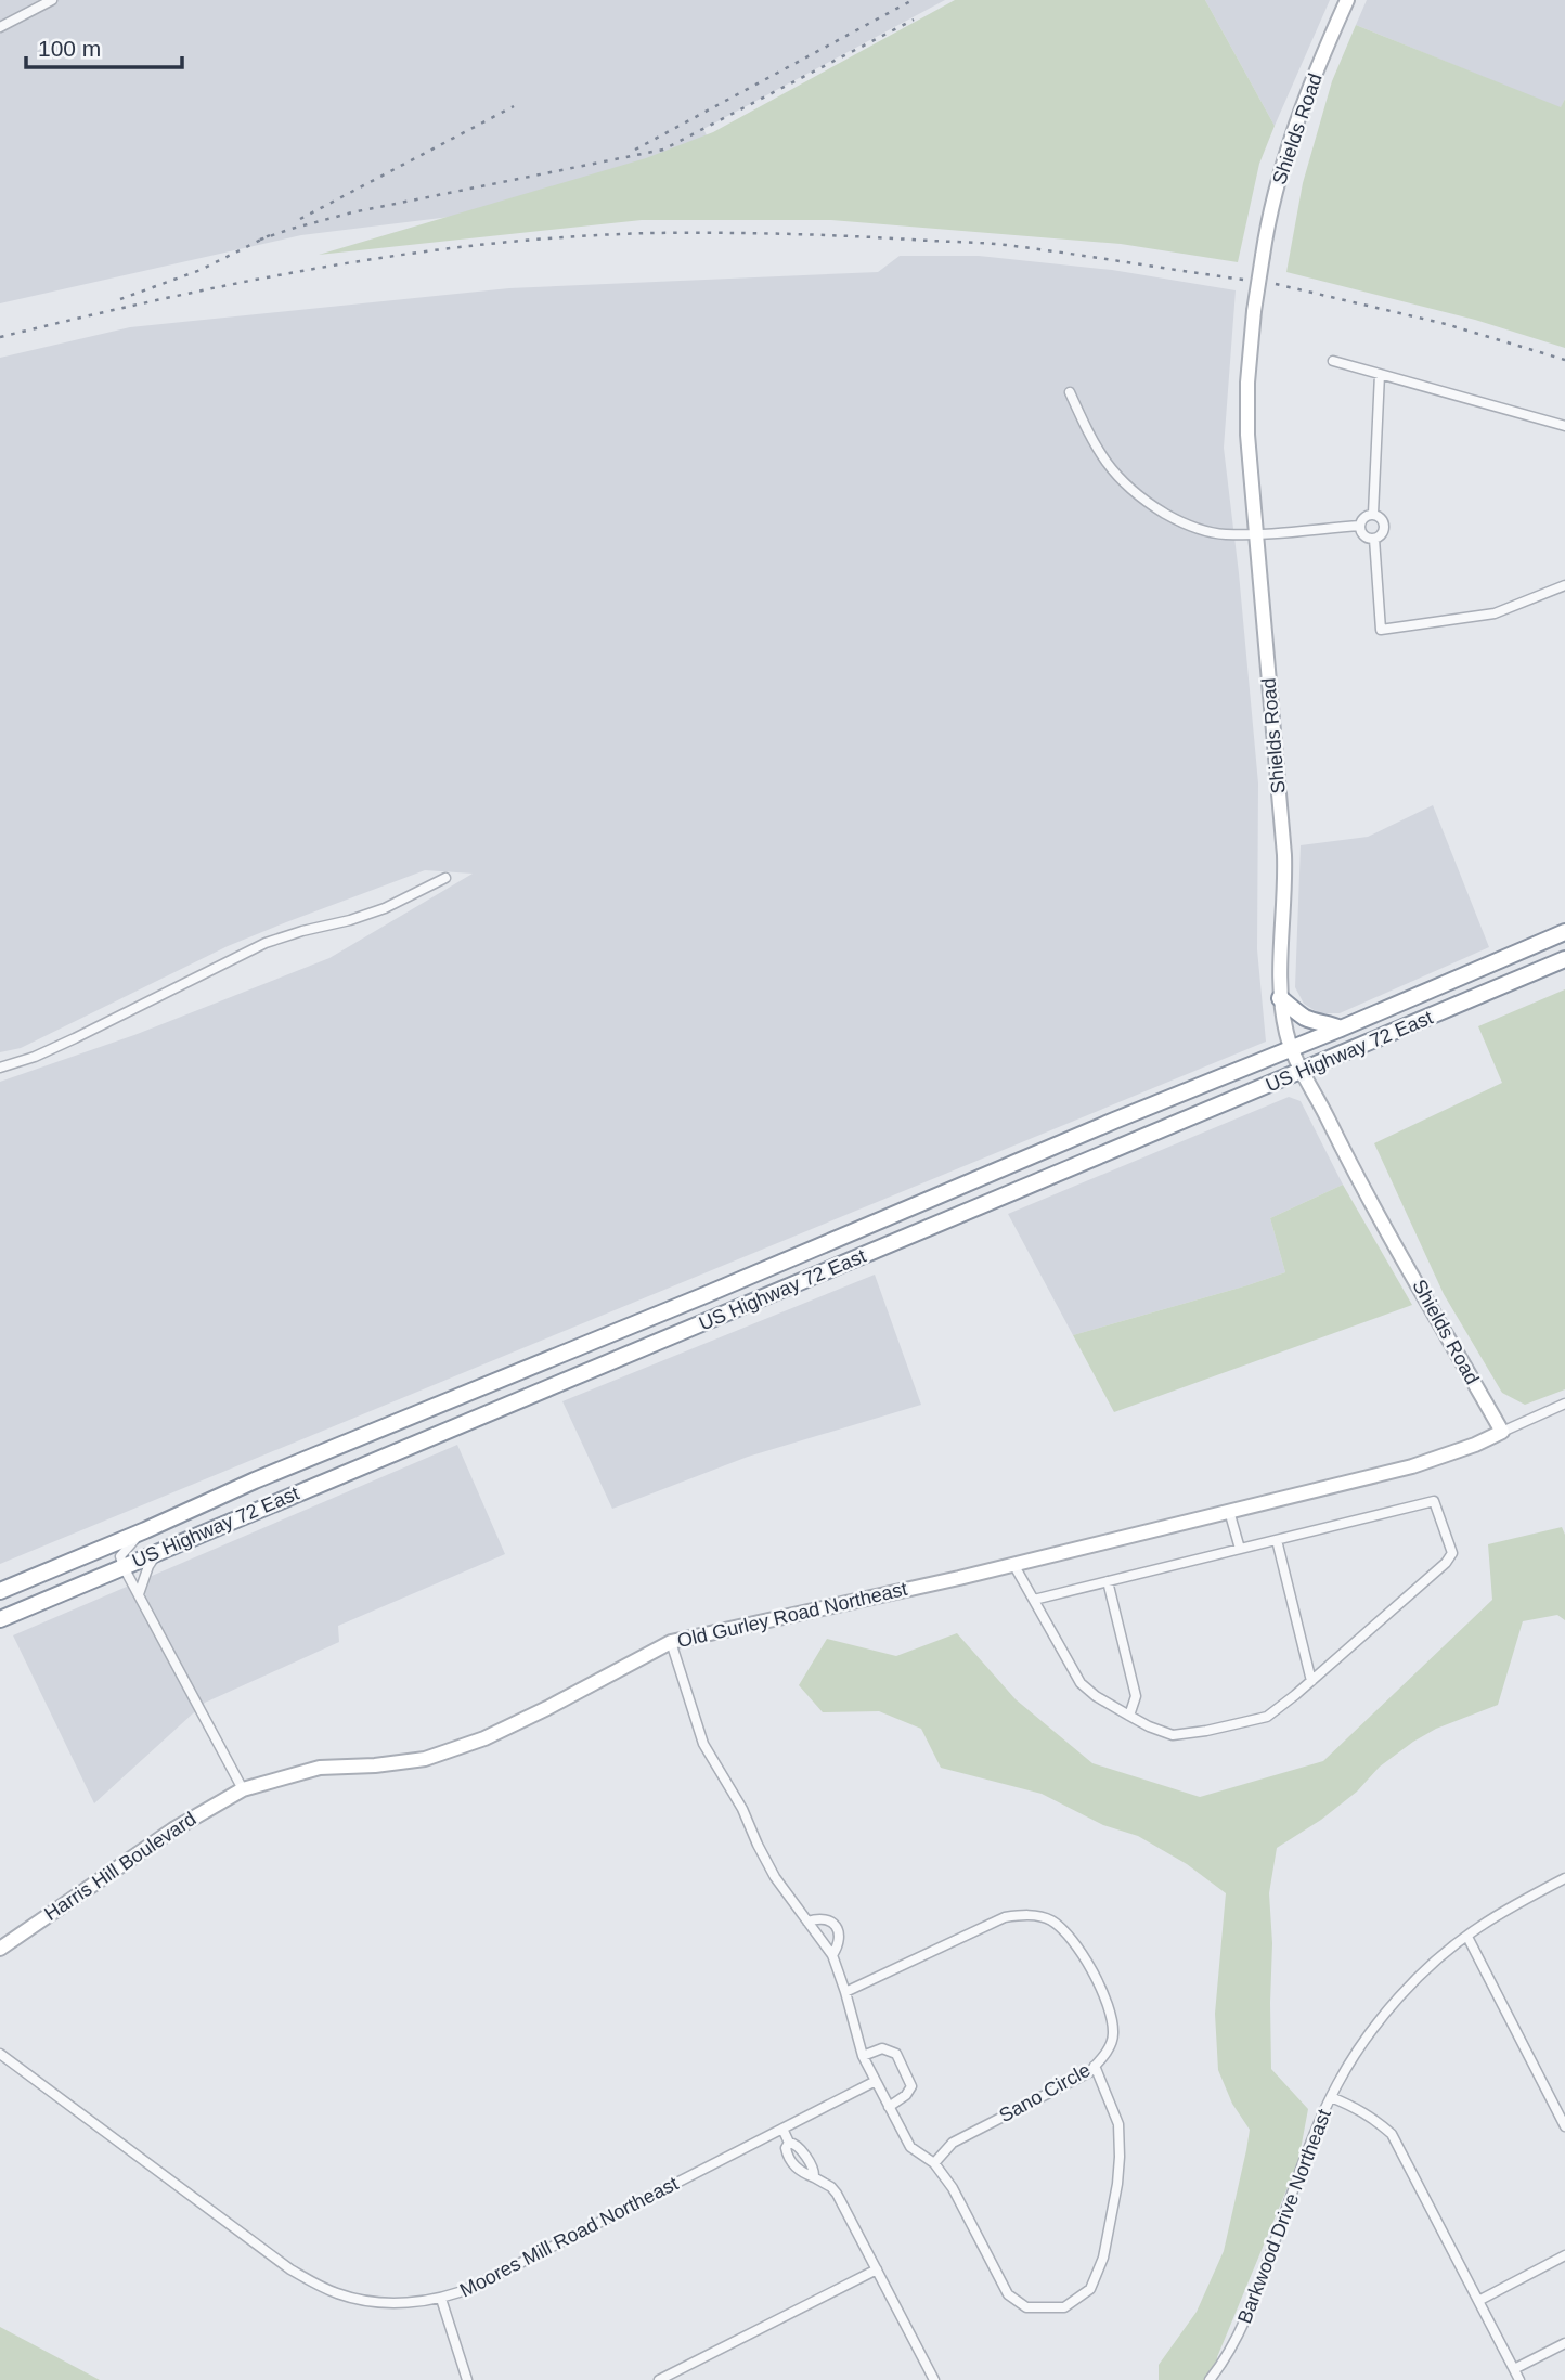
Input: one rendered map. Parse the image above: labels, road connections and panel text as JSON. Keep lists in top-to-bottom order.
{
  "streets": {
    "highway": ["US Highway 72 East"],
    "street": [
      "Shields Road",
      "Old Gurley Road Northeast",
      "Harris Hill Boulevard",
      "Sano Circle",
      "Barkwood Drive Northeast",
      "Moores Mill Road Northeast"
    ]
  },
  "crossings": [
    ["Shields Road", "US Highway 72 East"],
    ["Shields Road", "Old Gurley Road Northeast"],
    ["Old Gurley Road Northeast", "Harris Hill Boulevard"]
  ],
  "scale_bar": "100 m"
}
